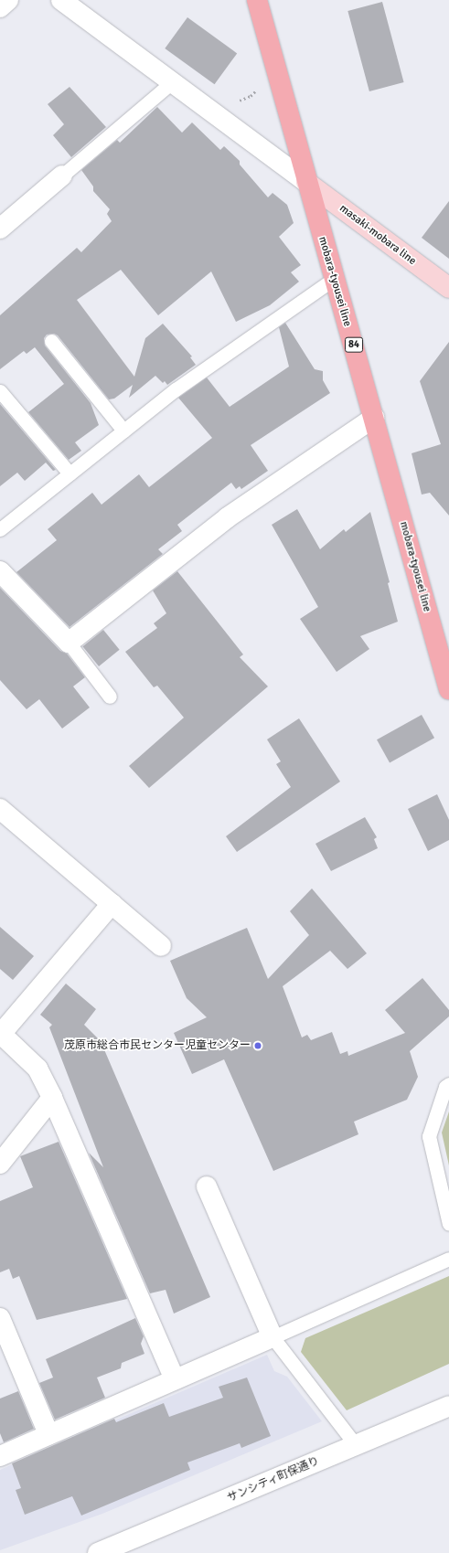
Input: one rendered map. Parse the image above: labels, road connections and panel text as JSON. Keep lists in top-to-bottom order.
{
  "streets": {
    "main road": ["masaki-mobara line", "mobara-tyousei line", "84"],
    "street": ["サンシティ町保通り"]
  },
  "crossings": [
    ["masaki-mobara line", "mobara-tyousei line"]
  ],
  "places": ["茂原市総合市民センター児童センター"]
}
